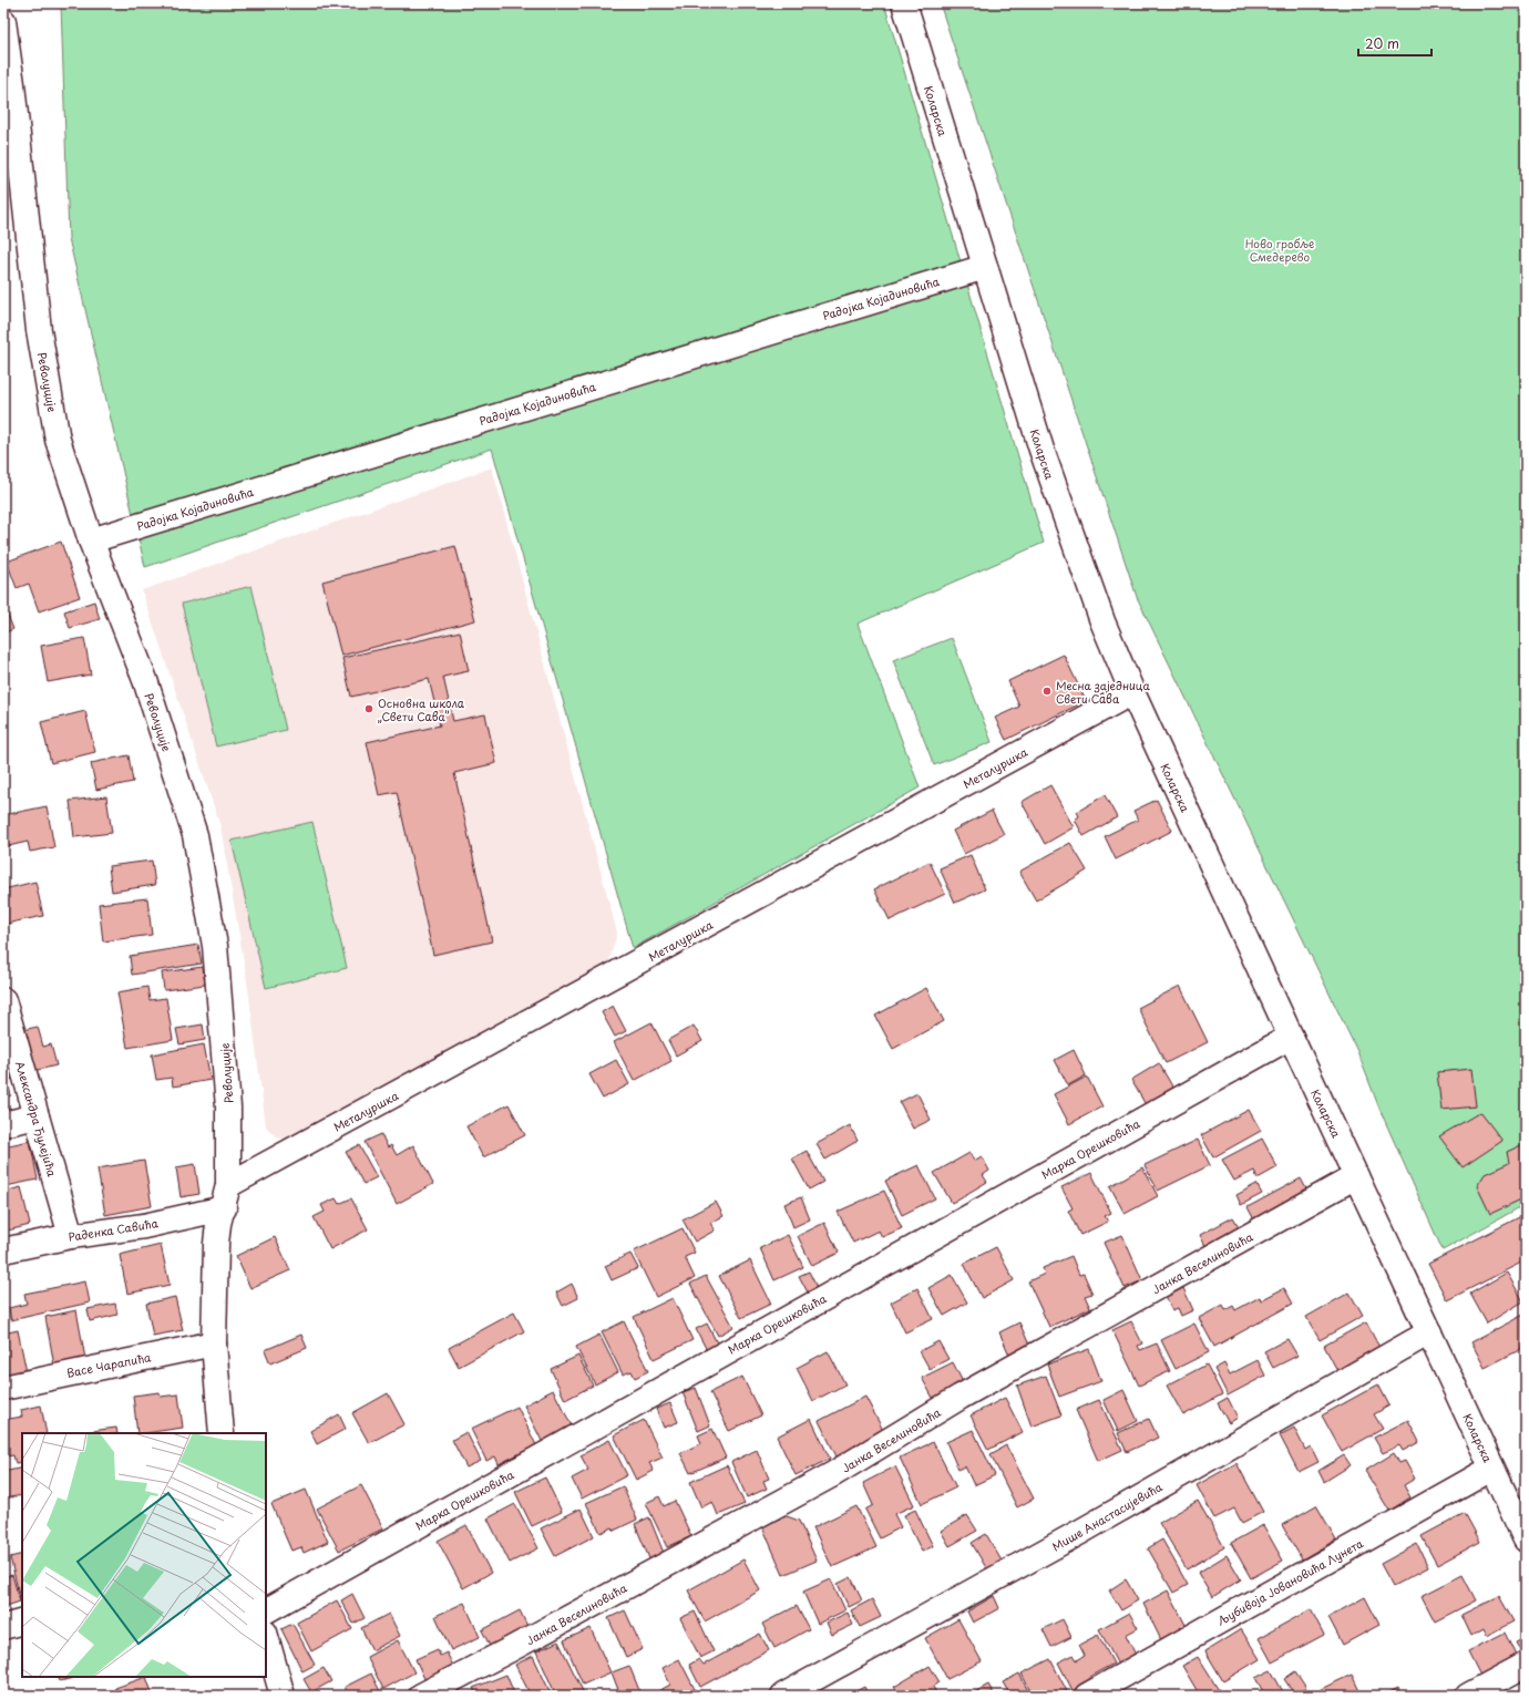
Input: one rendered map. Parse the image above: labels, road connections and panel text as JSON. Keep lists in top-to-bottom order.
{
  "streets": {
    "street": [
      "Коларска",
      "Радојка Којадиновића",
      "Револуције",
      "Металуршка",
      "Александра Ђулејића",
      "Марка Орешковића",
      "Раденка Савића",
      "Јанка Веселиновића",
      "Васе Чарапића",
      "Мише Анастасијевића",
      "Љубивоја Јовановића Лунета"
    ]
  },
  "crossings": [
    ["Коларска", "Радојка Којадиновића"],
    ["Коларска", "Металуршка"],
    ["Коларска", "Марка Орешковића"],
    ["Коларска", "Јанка Веселиновића"],
    ["Коларска", "Мише Анастасијевића"],
    ["Коларска", "Љубивоја Јовановића Лунета"],
    ["Радојка Којадиновића", "Револуције"],
    ["Револуције", "Металуршка"],
    ["Револуције", "Раденка Савића"],
    ["Револуције", "Васе Чарапића"],
    ["Металуршка", "Раденка Савића"],
    ["Александра Ђулејића", "Раденка Савића"]
  ],
  "parks": ["Ново гробље Смедерево"],
  "places": ["Месна заједница Свети Сава", "Основна школа „Свети Сава”"],
  "scale_bar": "20 m"
}
